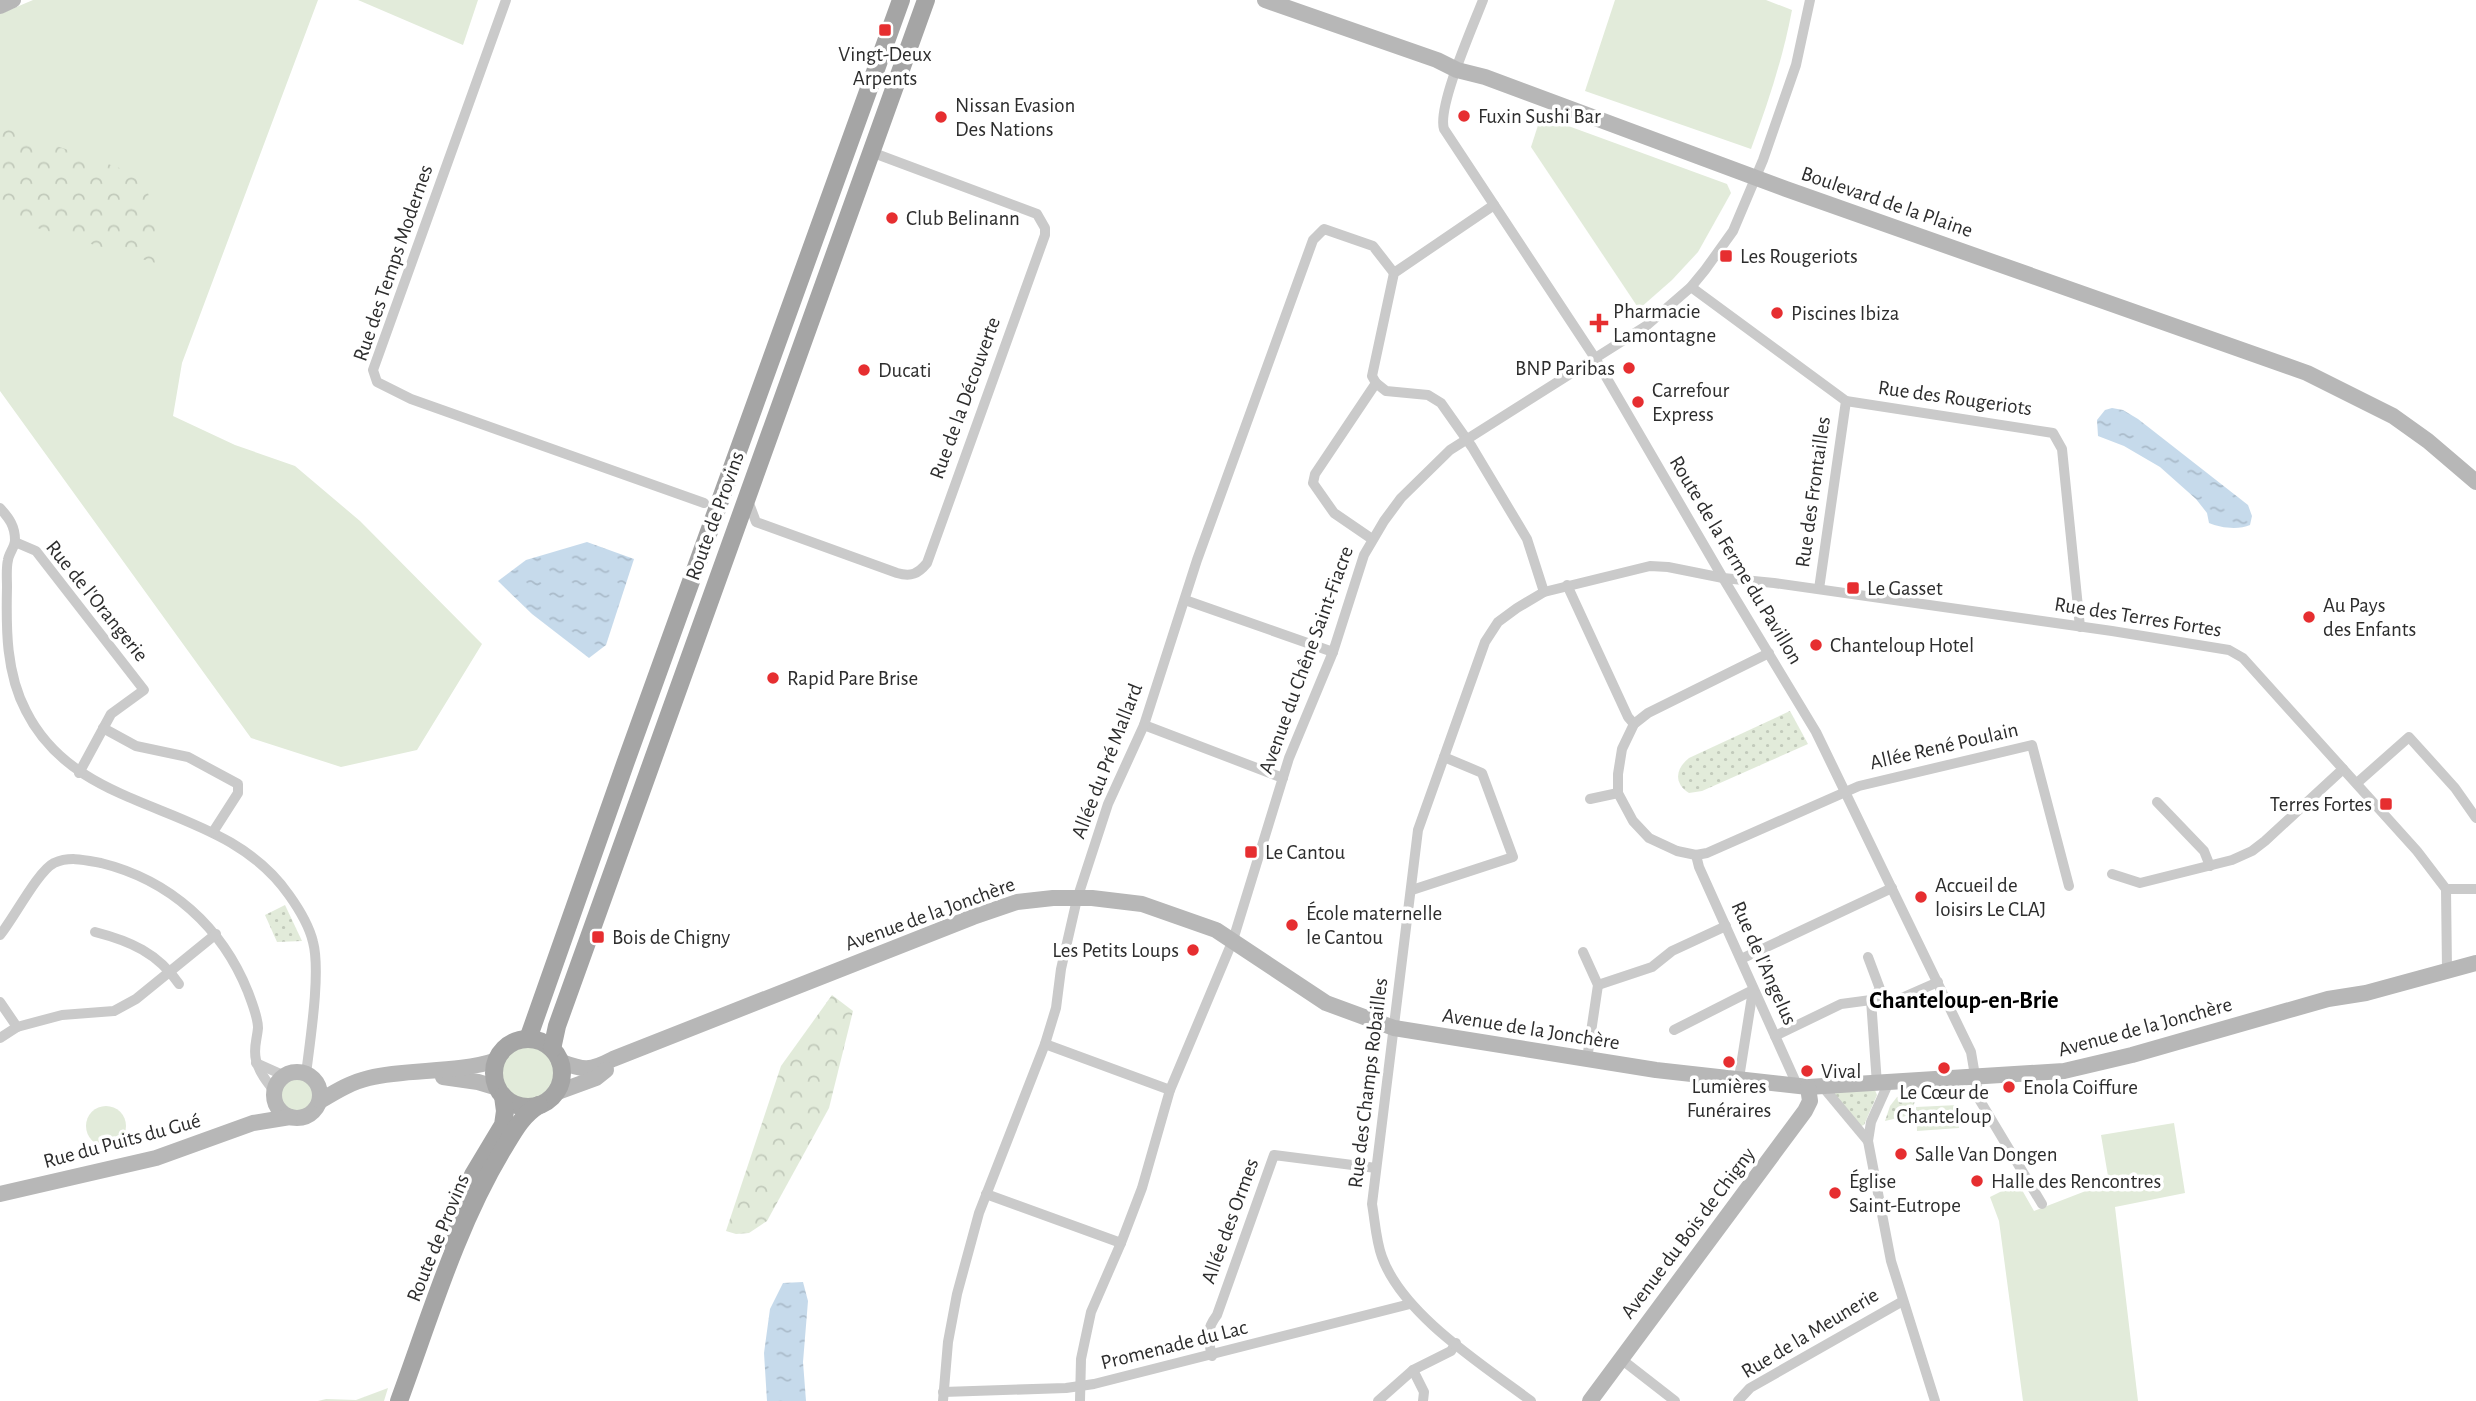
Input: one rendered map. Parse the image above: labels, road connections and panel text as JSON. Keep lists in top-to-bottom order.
{
  "streets": {
    "main road": [
      "Boulevard de la Plaine",
      "Route de Provins",
      "Avenue de la Jonchère",
      "Rue du Puits du Gué",
      "Avenue du Bois de Chigny"
    ],
    "street": [
      "Rue des Temps Modernes",
      "Rue de la Découverte",
      "Rue des Rougeriots",
      "Rue des Frontailles",
      "Route de la Ferme du Pavillon",
      "Rue de l'Orangerie",
      "Rue des Terres Fortes",
      "Avenue du Chêne Saint-Fiacre",
      "Allée René Poulain",
      "Allée du Pré Mallard",
      "Rue de l'Angelus",
      "Rue des Champs Robailles",
      "Allée des Ormes",
      "Rue de la Meunerie",
      "Promenade du Lac"
    ]
  },
  "crossings": [
    ["Boulevard de la Plaine", "Route de la Ferme du Pavillon"],
    ["Boulevard de la Plaine", "Avenue du Chêne Saint-Fiacre"],
    ["Rue de la Découverte", "Route de Provins"],
    ["Rue des Rougeriots", "Rue des Frontailles"],
    ["Rue des Rougeriots", "Rue des Terres Fortes"],
    ["Rue des Rougeriots", "Avenue du Chêne Saint-Fiacre"],
    ["Rue des Frontailles", "Rue des Terres Fortes"],
    ["Route de Provins", "Avenue de la Jonchère"],
    ["Route de la Ferme du Pavillon", "Rue des Terres Fortes"],
    ["Route de la Ferme du Pavillon", "Avenue du Chêne Saint-Fiacre"],
    ["Route de la Ferme du Pavillon", "Allée René Poulain"],
    ["Route de la Ferme du Pavillon", "Avenue de la Jonchère"],
    ["Route de la Ferme du Pavillon", "Rue de l'Angelus"],
    ["Route de la Ferme du Pavillon", "Rue des Champs Robailles"],
    ["Rue de l'Orangerie", "Rue du Puits du Gué"],
    ["Rue des Terres Fortes", "Rue des Champs Robailles"],
    ["Avenue du Chêne Saint-Fiacre", "Avenue de la Jonchère"],
    ["Avenue du Chêne Saint-Fiacre", "Promenade du Lac"],
    ["Allée René Poulain", "Rue de l'Angelus"],
    ["Allée du Pré Mallard", "Avenue de la Jonchère"],
    ["Allée du Pré Mallard", "Promenade du Lac"],
    ["Avenue de la Jonchère", "Rue de l'Angelus"],
    ["Avenue de la Jonchère", "Rue des Champs Robailles"],
    ["Avenue de la Jonchère", "Avenue du Bois de Chigny"],
    ["Rue de l'Angelus", "Avenue du Bois de Chigny"],
    ["Rue des Champs Robailles", "Allée des Ormes"],
    ["Rue des Champs Robailles", "Promenade du Lac"],
    ["Allée des Ormes", "Promenade du Lac"]
  ],
  "districts": ["Chanteloup-en-Brie"],
  "places": {
    "transit": [
      "Vingt-Deux Arpents",
      "Les Rougeriots",
      "Le Gasset",
      "Terres Fortes",
      "Le Cantou",
      "Bois de Chigny"
    ],
    "other": [
      "Fuxin Sushi Bar",
      "Nissan Evasion Des Nations",
      "Club Belinann",
      "Piscines Ibiza",
      "BNP Paribas",
      "Ducati",
      "Carrefour Express",
      "Au Pays des Enfants",
      "Chanteloup Hotel",
      "Rapid Pare Brise",
      "Accueil de loisirs Le CLAJ",
      "École maternelle le Cantou",
      "Les Petits Loups",
      "Lumières Funéraires",
      "Le Cœur de Chanteloup",
      "Vival",
      "Enola Coiffure",
      "Salle Van Dongen",
      "Halle des Rencontres",
      "Église Saint-Eutrope"
    ],
    "health": ["Pharmacie Lamontagne"]
  }
}
